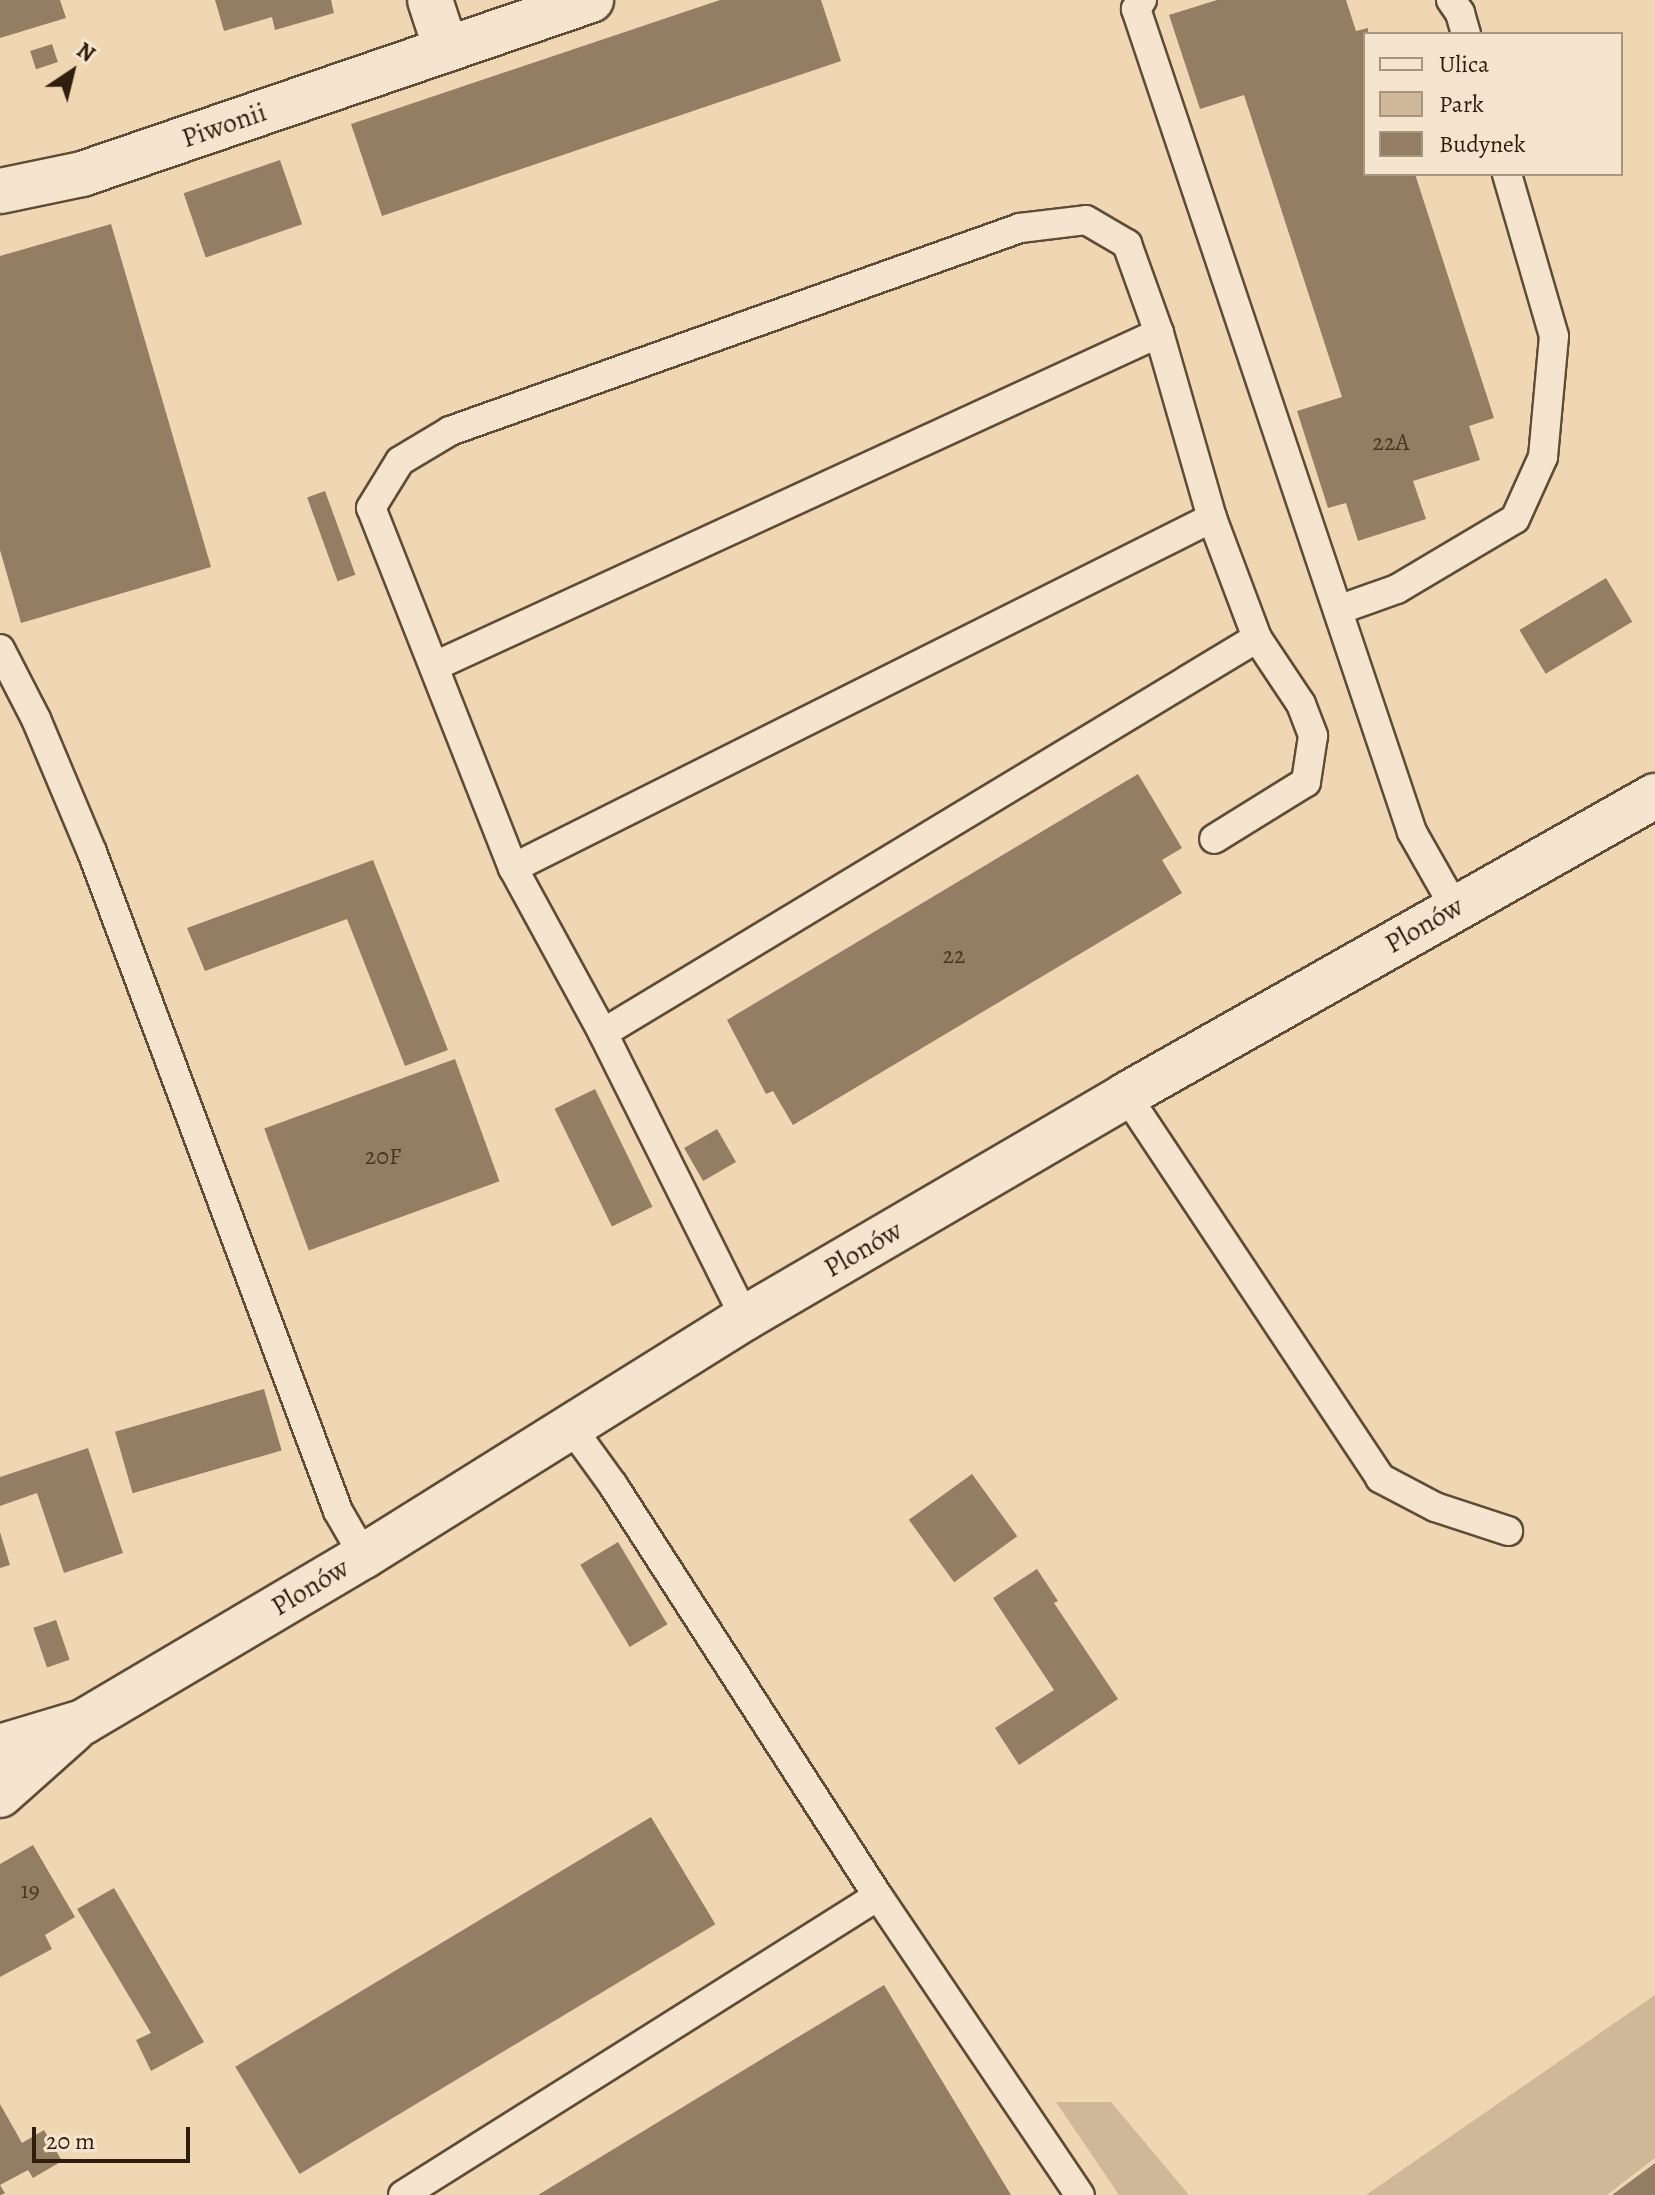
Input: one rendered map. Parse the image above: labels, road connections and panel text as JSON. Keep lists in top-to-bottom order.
{
  "streets": {
    "street": ["Piwonii", "Plonów"]
  },
  "house_numbers": [
    "22A",
    "22",
    "20F",
    "19"
  ],
  "legend": ["Ulica", "Park", "Budynek"],
  "scale_bar": "20 m",
  "north": "top right"
}
